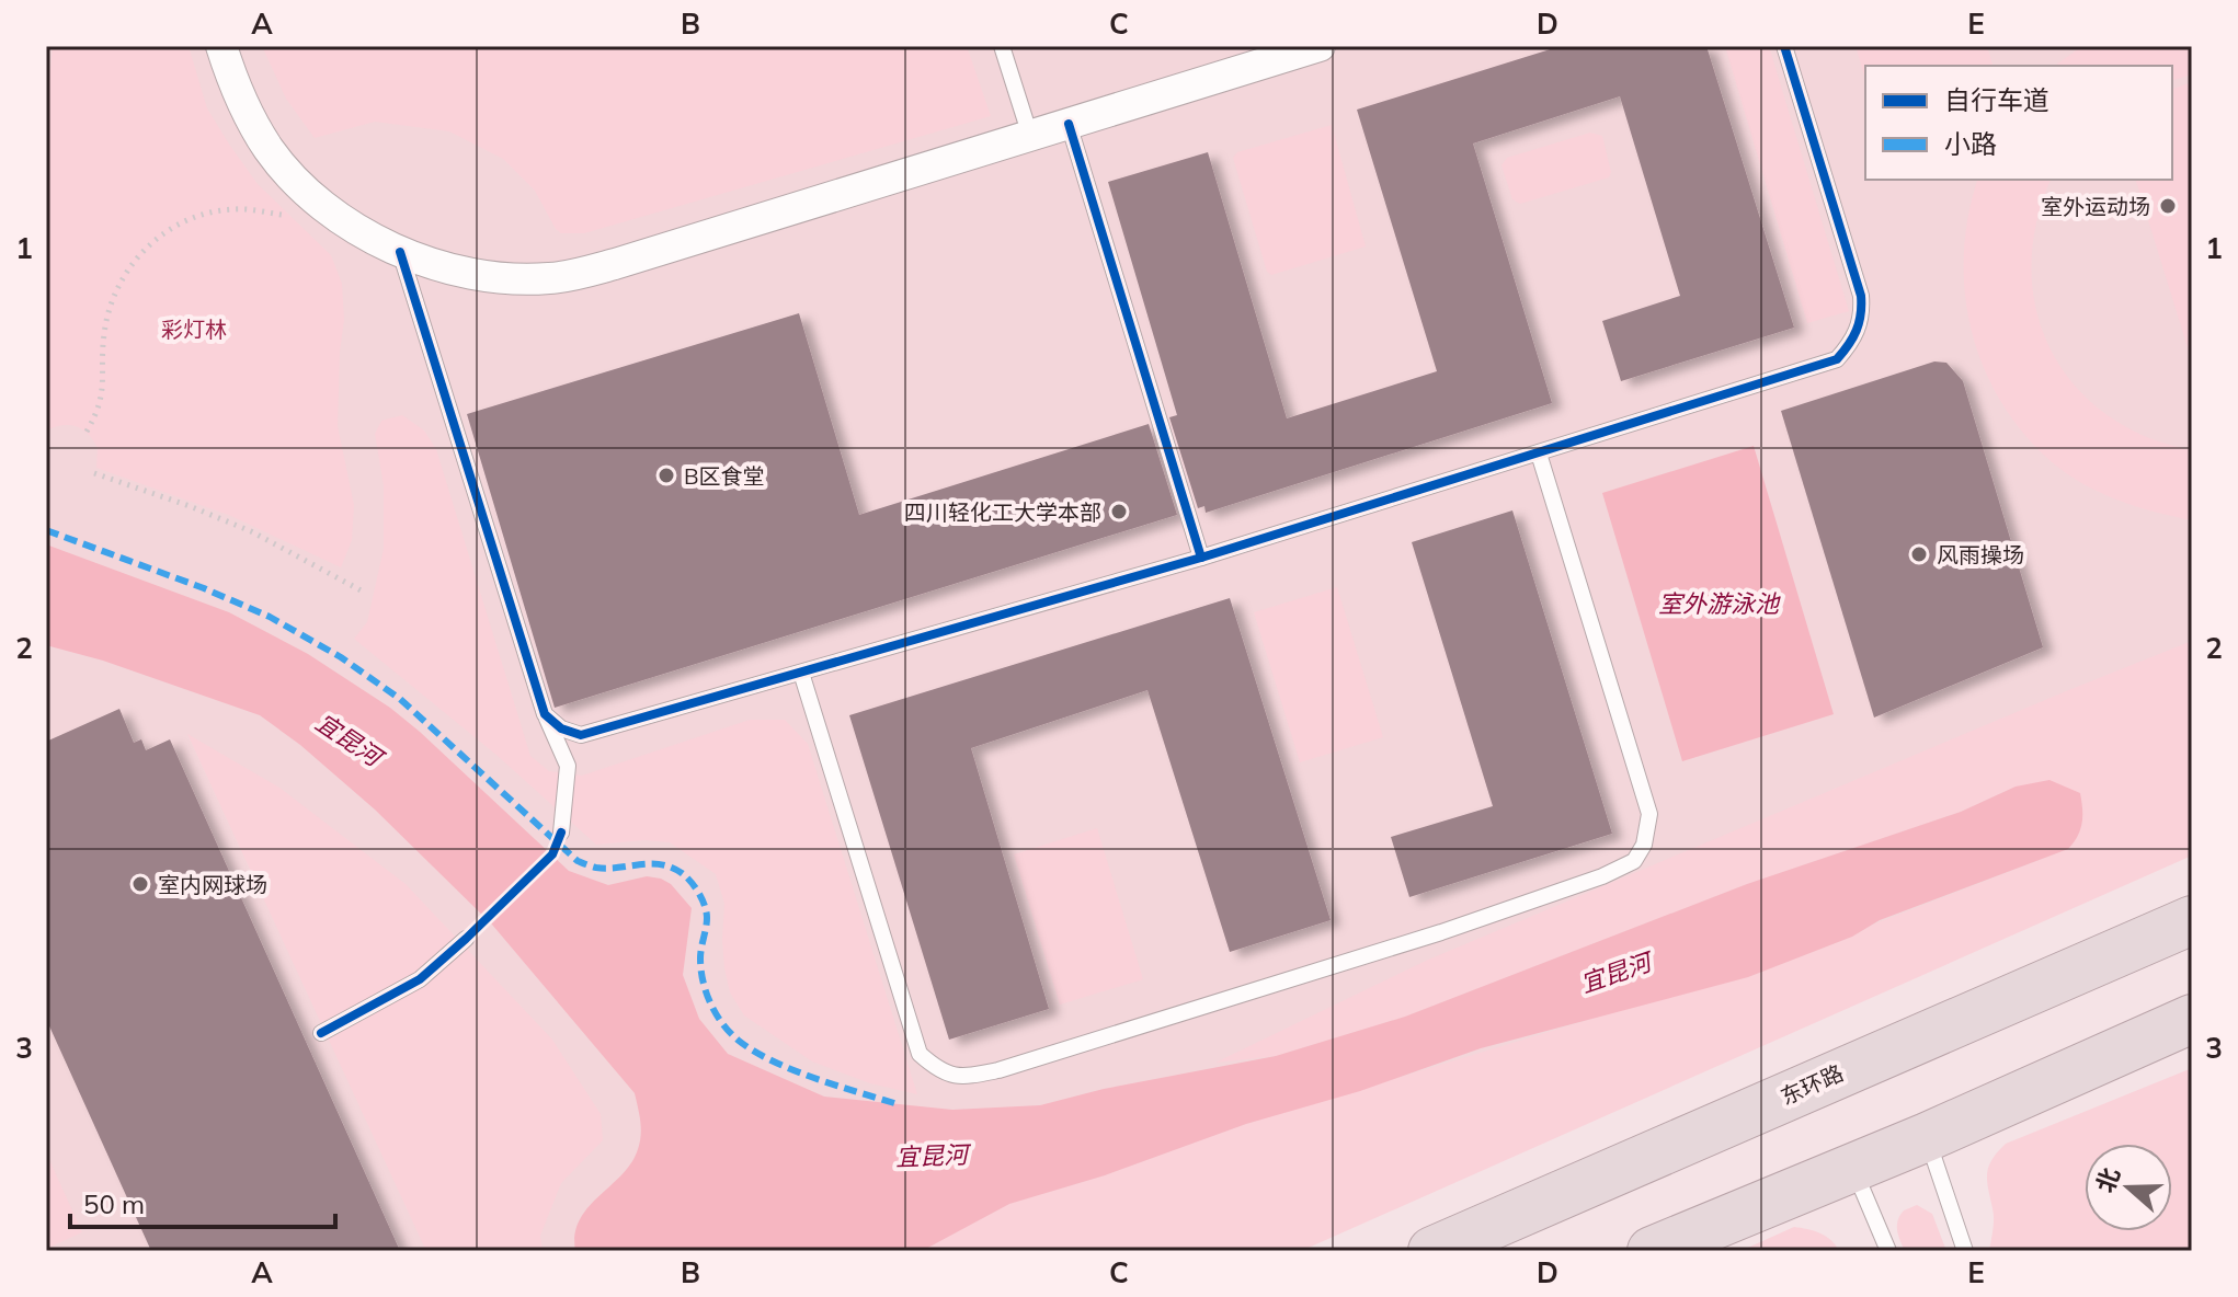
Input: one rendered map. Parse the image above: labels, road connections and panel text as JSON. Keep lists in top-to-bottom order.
{
  "streets": {
    "highway": ["东环路"]
  },
  "water": ["室外游泳池", "宜昆河"],
  "parks": ["彩灯林"],
  "places": [
    "室外运动场",
    "B区食堂",
    "四川轻化工大学本部",
    "风雨操场",
    "室内网球场"
  ],
  "legend": ["自行车道", "小路"],
  "scale_bar": "50 m",
  "north": "left",
  "grid": {
    "columns": [
      "A",
      "B",
      "C",
      "D",
      "E"
    ],
    "rows": ["1", "2", "3"]
  }
}
